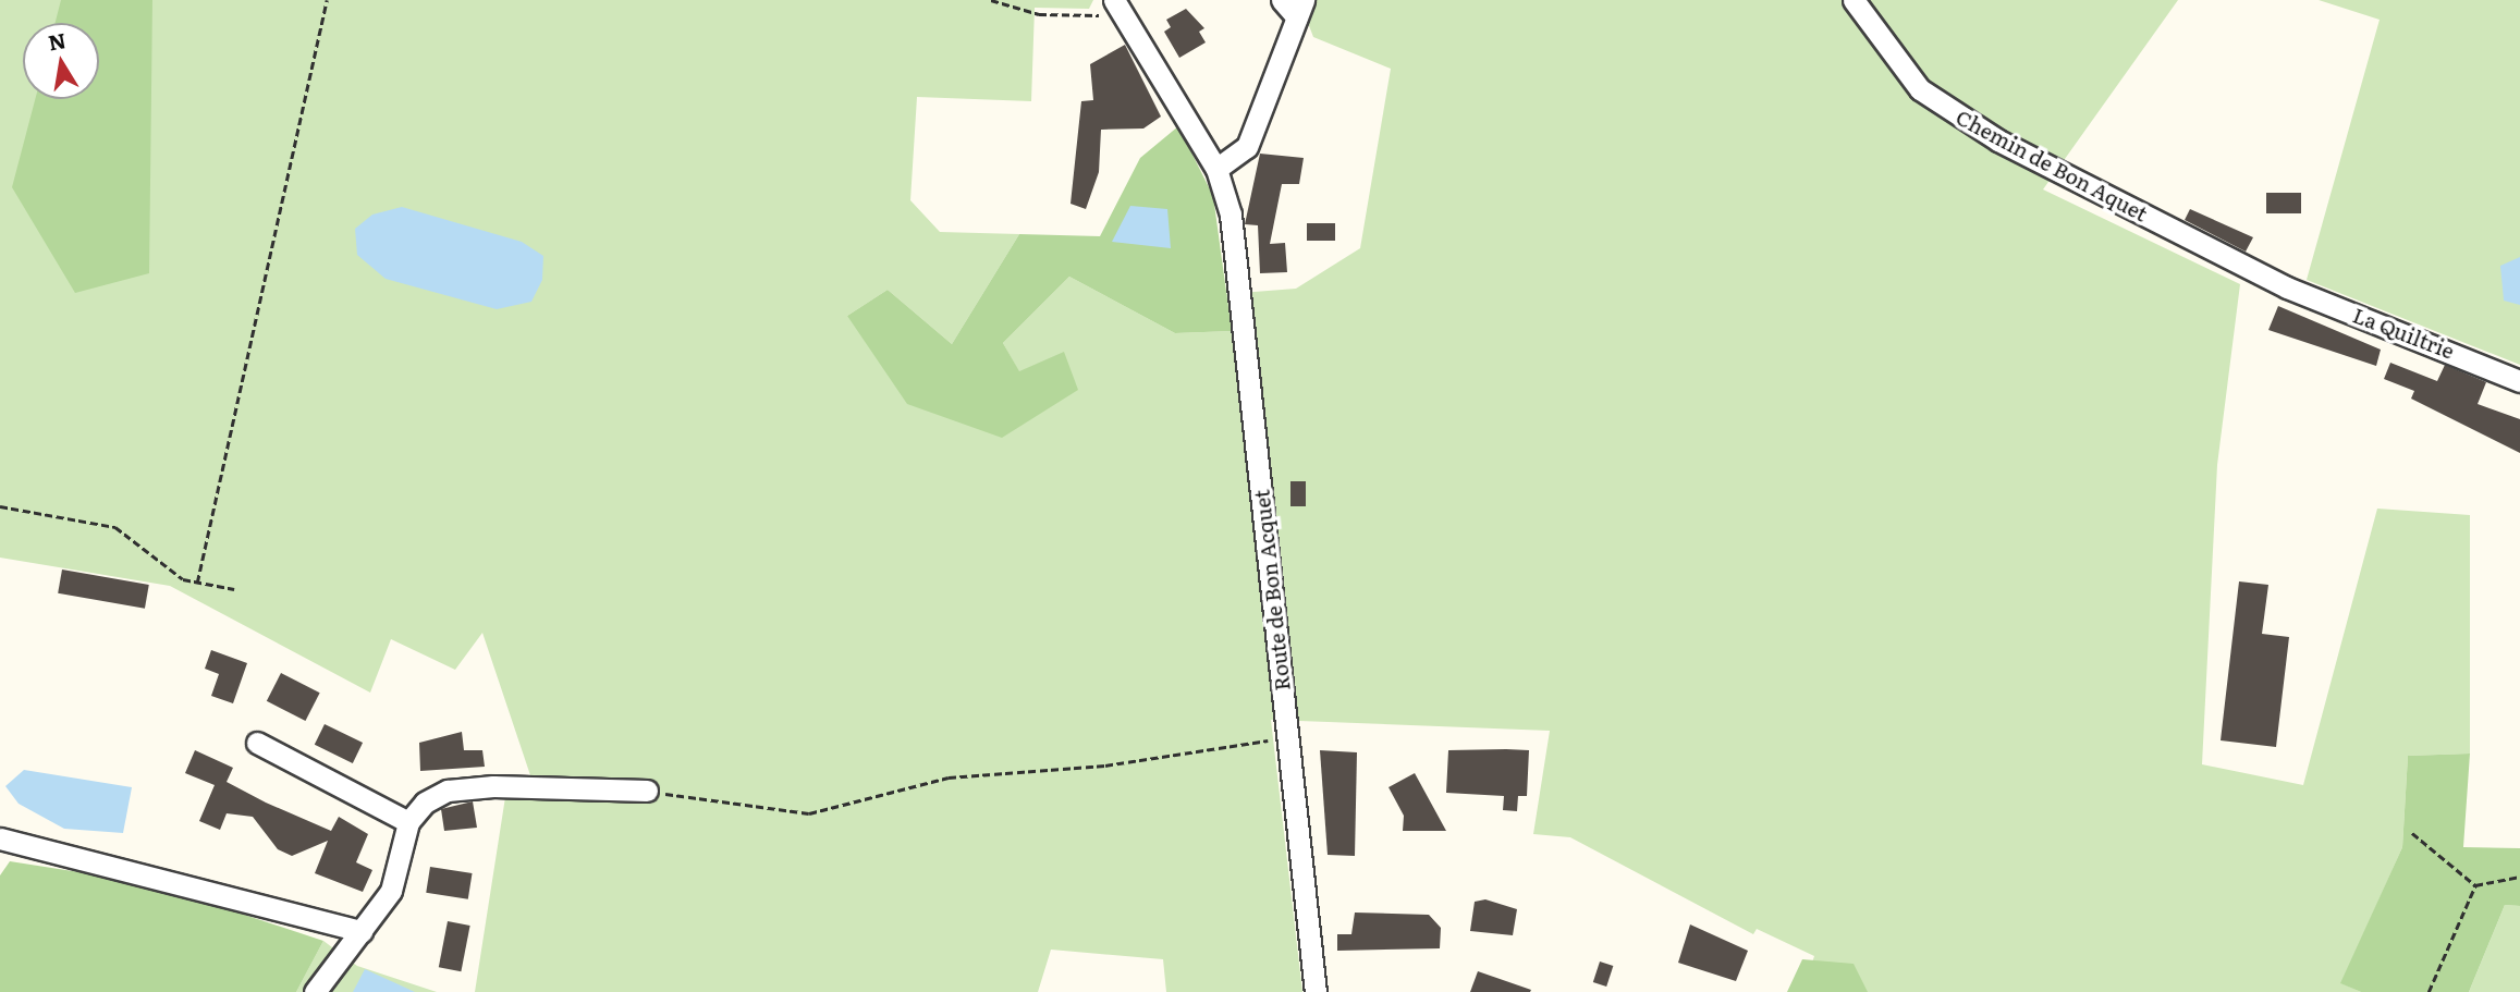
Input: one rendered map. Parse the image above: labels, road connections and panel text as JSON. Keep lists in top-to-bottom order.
{
  "streets": {
    "street": ["Chemin de Bon Aquet", "La Quiltrie", "Route de Bon Acquet"]
  },
  "crossings": [
    ["Chemin de Bon Aquet", "La Quiltrie"]
  ],
  "north": "top"
}
